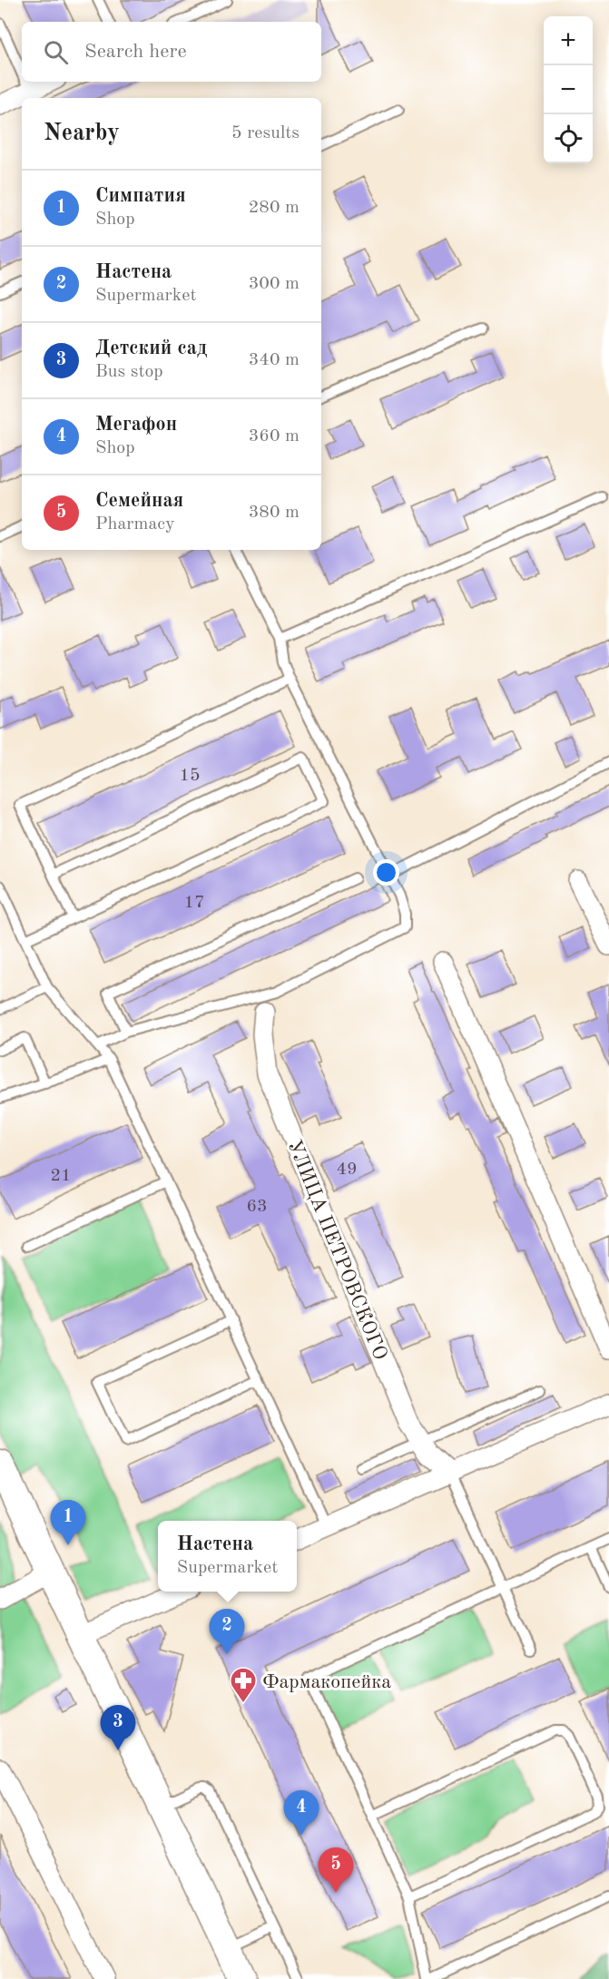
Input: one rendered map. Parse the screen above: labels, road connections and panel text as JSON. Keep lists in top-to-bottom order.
{
  "streets": {
    "street": ["УЛИЦА ПЕТРОВСКОГО"]
  },
  "places": {
    "pharmacy": ["Фармакопейка"]
  },
  "house_numbers": [
    "15",
    "17",
    "49",
    "21",
    "63"
  ],
  "page": {
    "map_buttons": ["+", "−"],
    "search": "Search here",
    "heading": ["Nearby", "5 results"],
    "list": [
      {
        "mark": "1",
        "name": "Симпатия",
        "note": "Shop",
        "value": "280 m"
      },
      {
        "mark": "2",
        "name": "Настена",
        "note": "Supermarket",
        "value": "300 m"
      },
      {
        "mark": "3",
        "name": "Детский сад",
        "note": "Bus stop",
        "value": "340 m"
      },
      {
        "mark": "4",
        "name": "Мегафон",
        "note": "Shop",
        "value": "360 m"
      },
      {
        "mark": "5",
        "name": "Семейная",
        "note": "Pharmacy",
        "value": "380 m"
      }
    ],
    "pins": [
      "1",
      "2",
      "3",
      "4",
      "5"
    ],
    "popup": ["Настена", "Supermarket"]
  }
}
